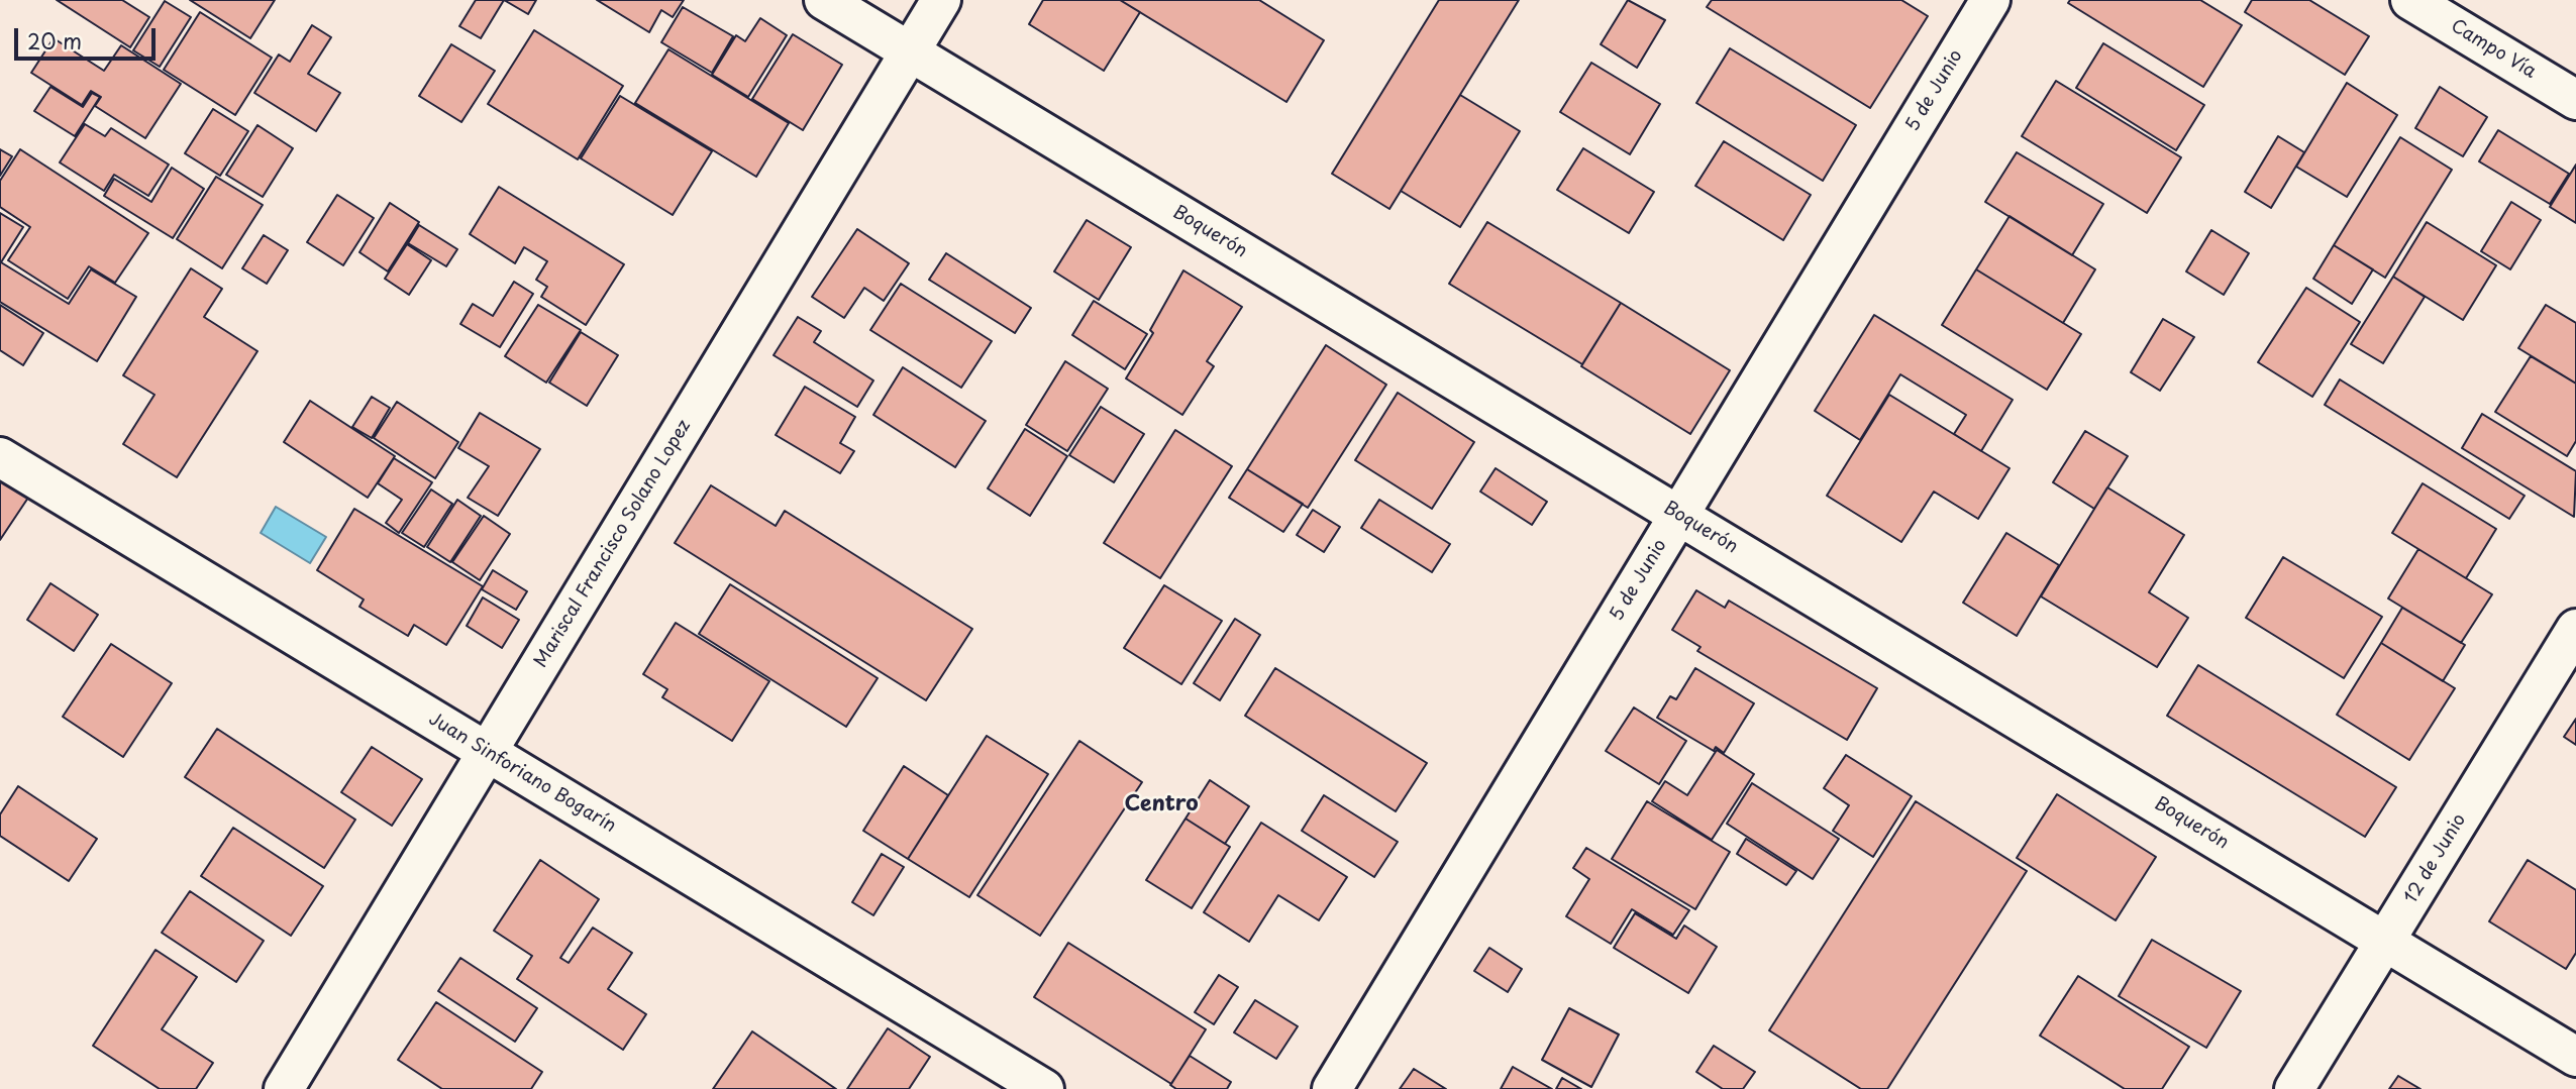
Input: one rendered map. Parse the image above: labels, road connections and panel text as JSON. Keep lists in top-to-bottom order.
{
  "streets": {
    "street": [
      "Campo Vía",
      "5 de Junio",
      "Boquerón",
      "Mariscal Francisco Solano Lopez",
      "Juan Sinforiano Bogarín",
      "12 de Junio"
    ]
  },
  "crossings": [
    ["5 de Junio", "Boquerón"],
    ["Boquerón", "Mariscal Francisco Solano Lopez"],
    ["Boquerón", "12 de Junio"],
    ["Mariscal Francisco Solano Lopez", "Juan Sinforiano Bogarín"]
  ],
  "districts": ["Centro"],
  "scale_bar": "20 m"
}
